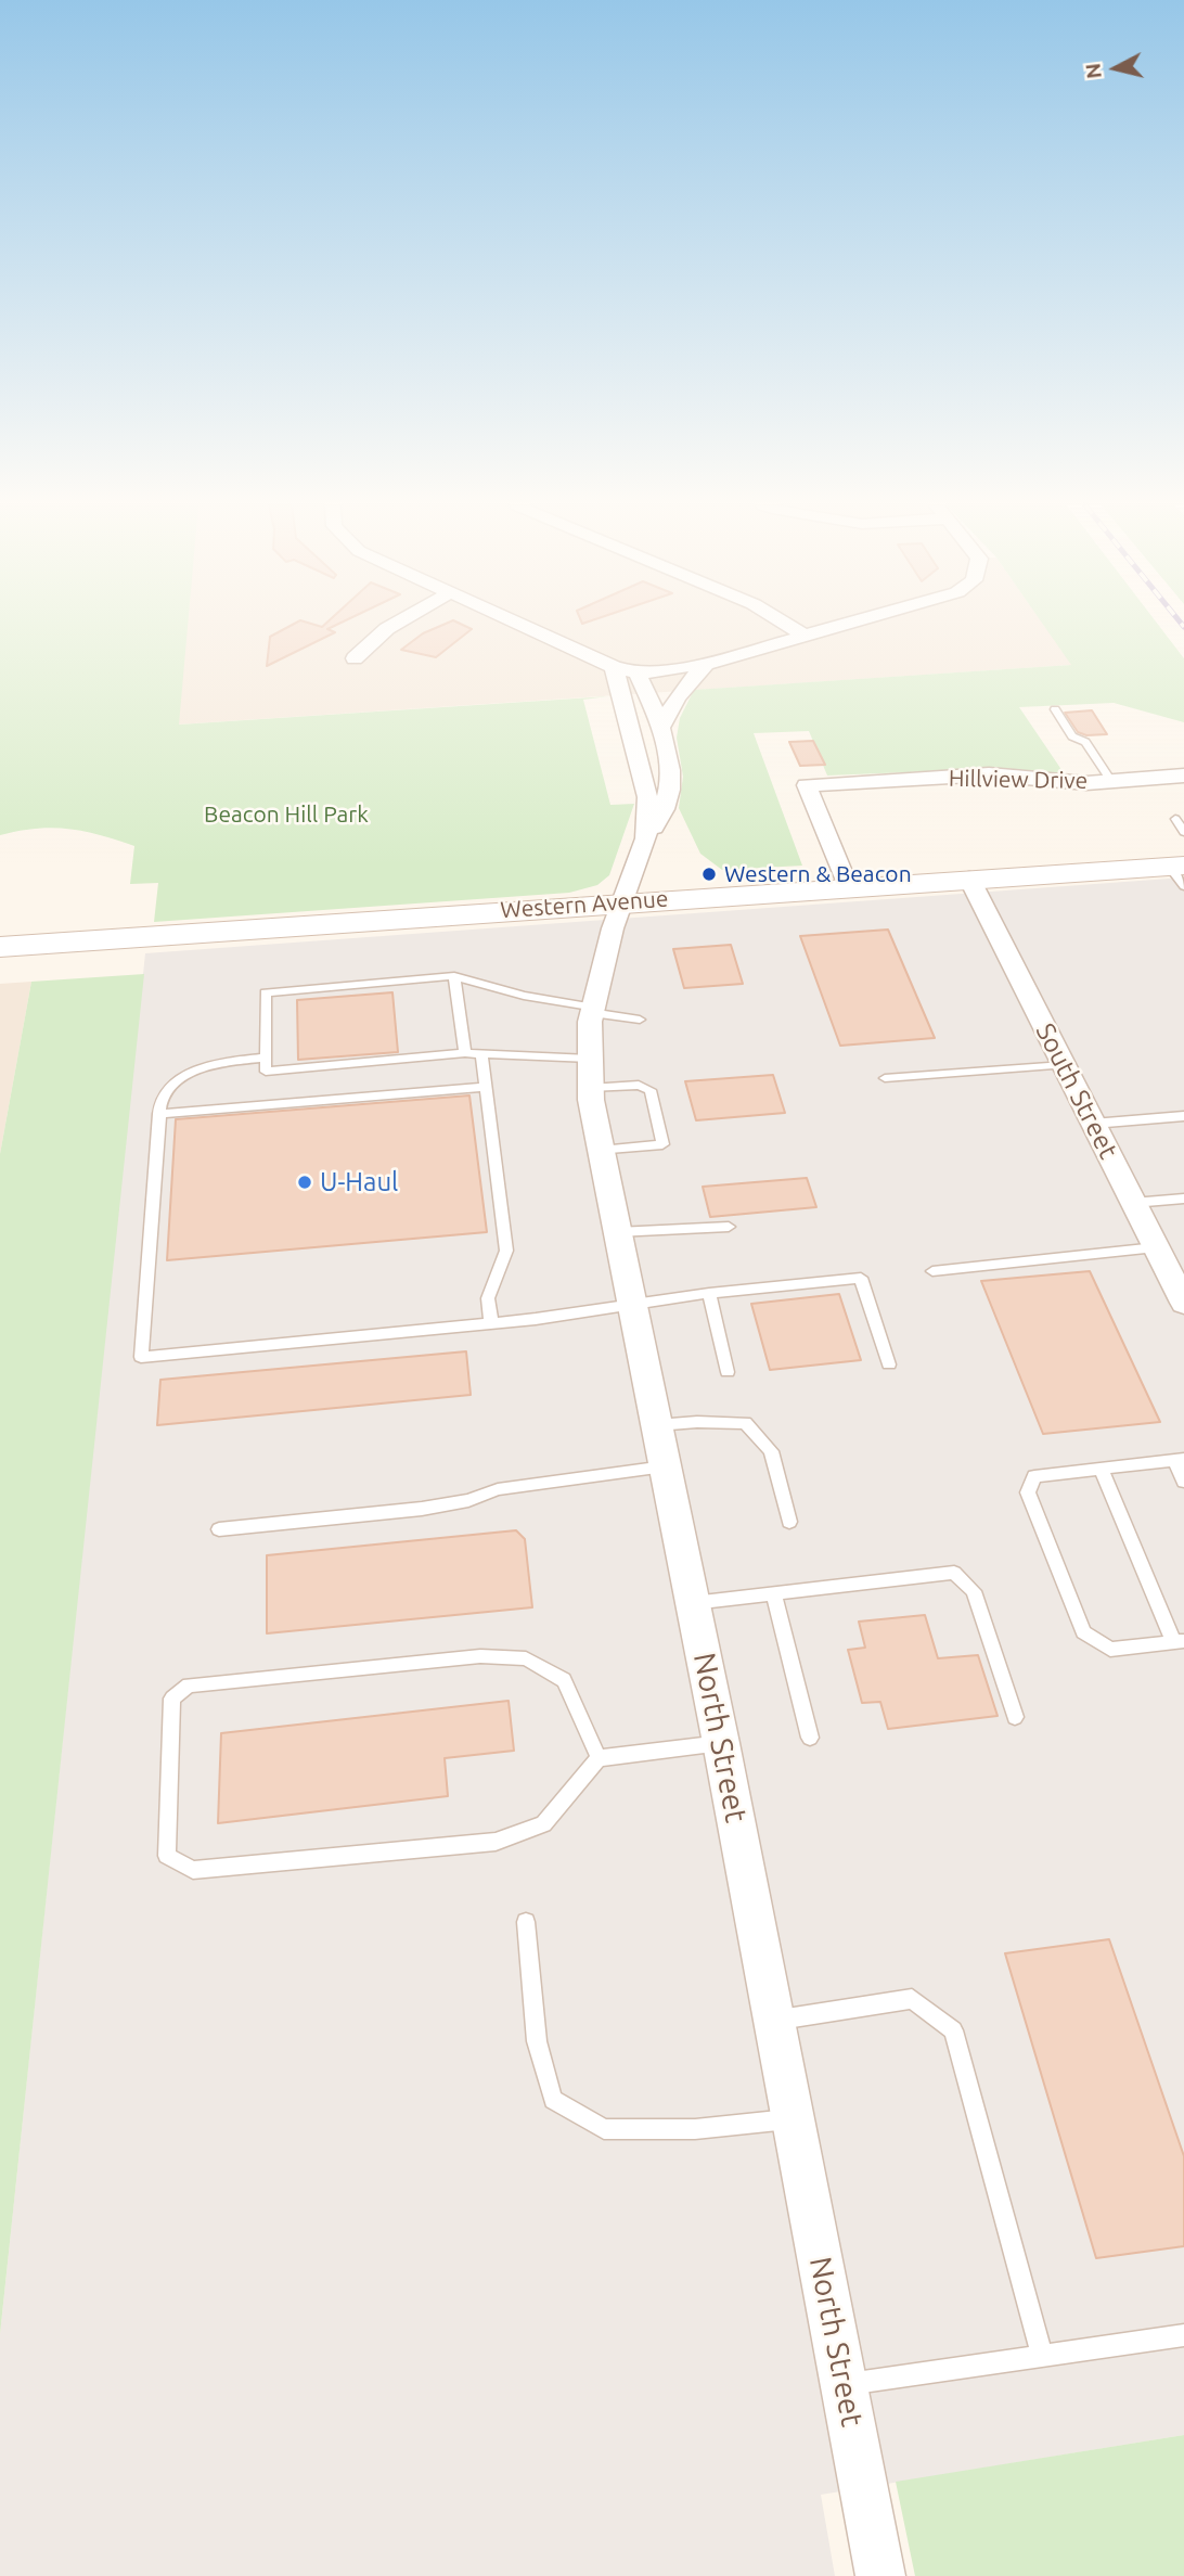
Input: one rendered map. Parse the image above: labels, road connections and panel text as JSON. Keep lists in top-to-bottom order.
{
  "streets": {
    "main road": ["Western Avenue"],
    "street": ["Hillview Drive", "South Street", "North Street"]
  },
  "crossings": [
    ["Hillview Drive", "Western Avenue"],
    ["Western Avenue", "South Street"],
    ["Western Avenue", "North Street"]
  ],
  "parks": ["Beacon Hill Park"],
  "places": ["Western & Beacon", "U-Haul"],
  "north": "left"
}
